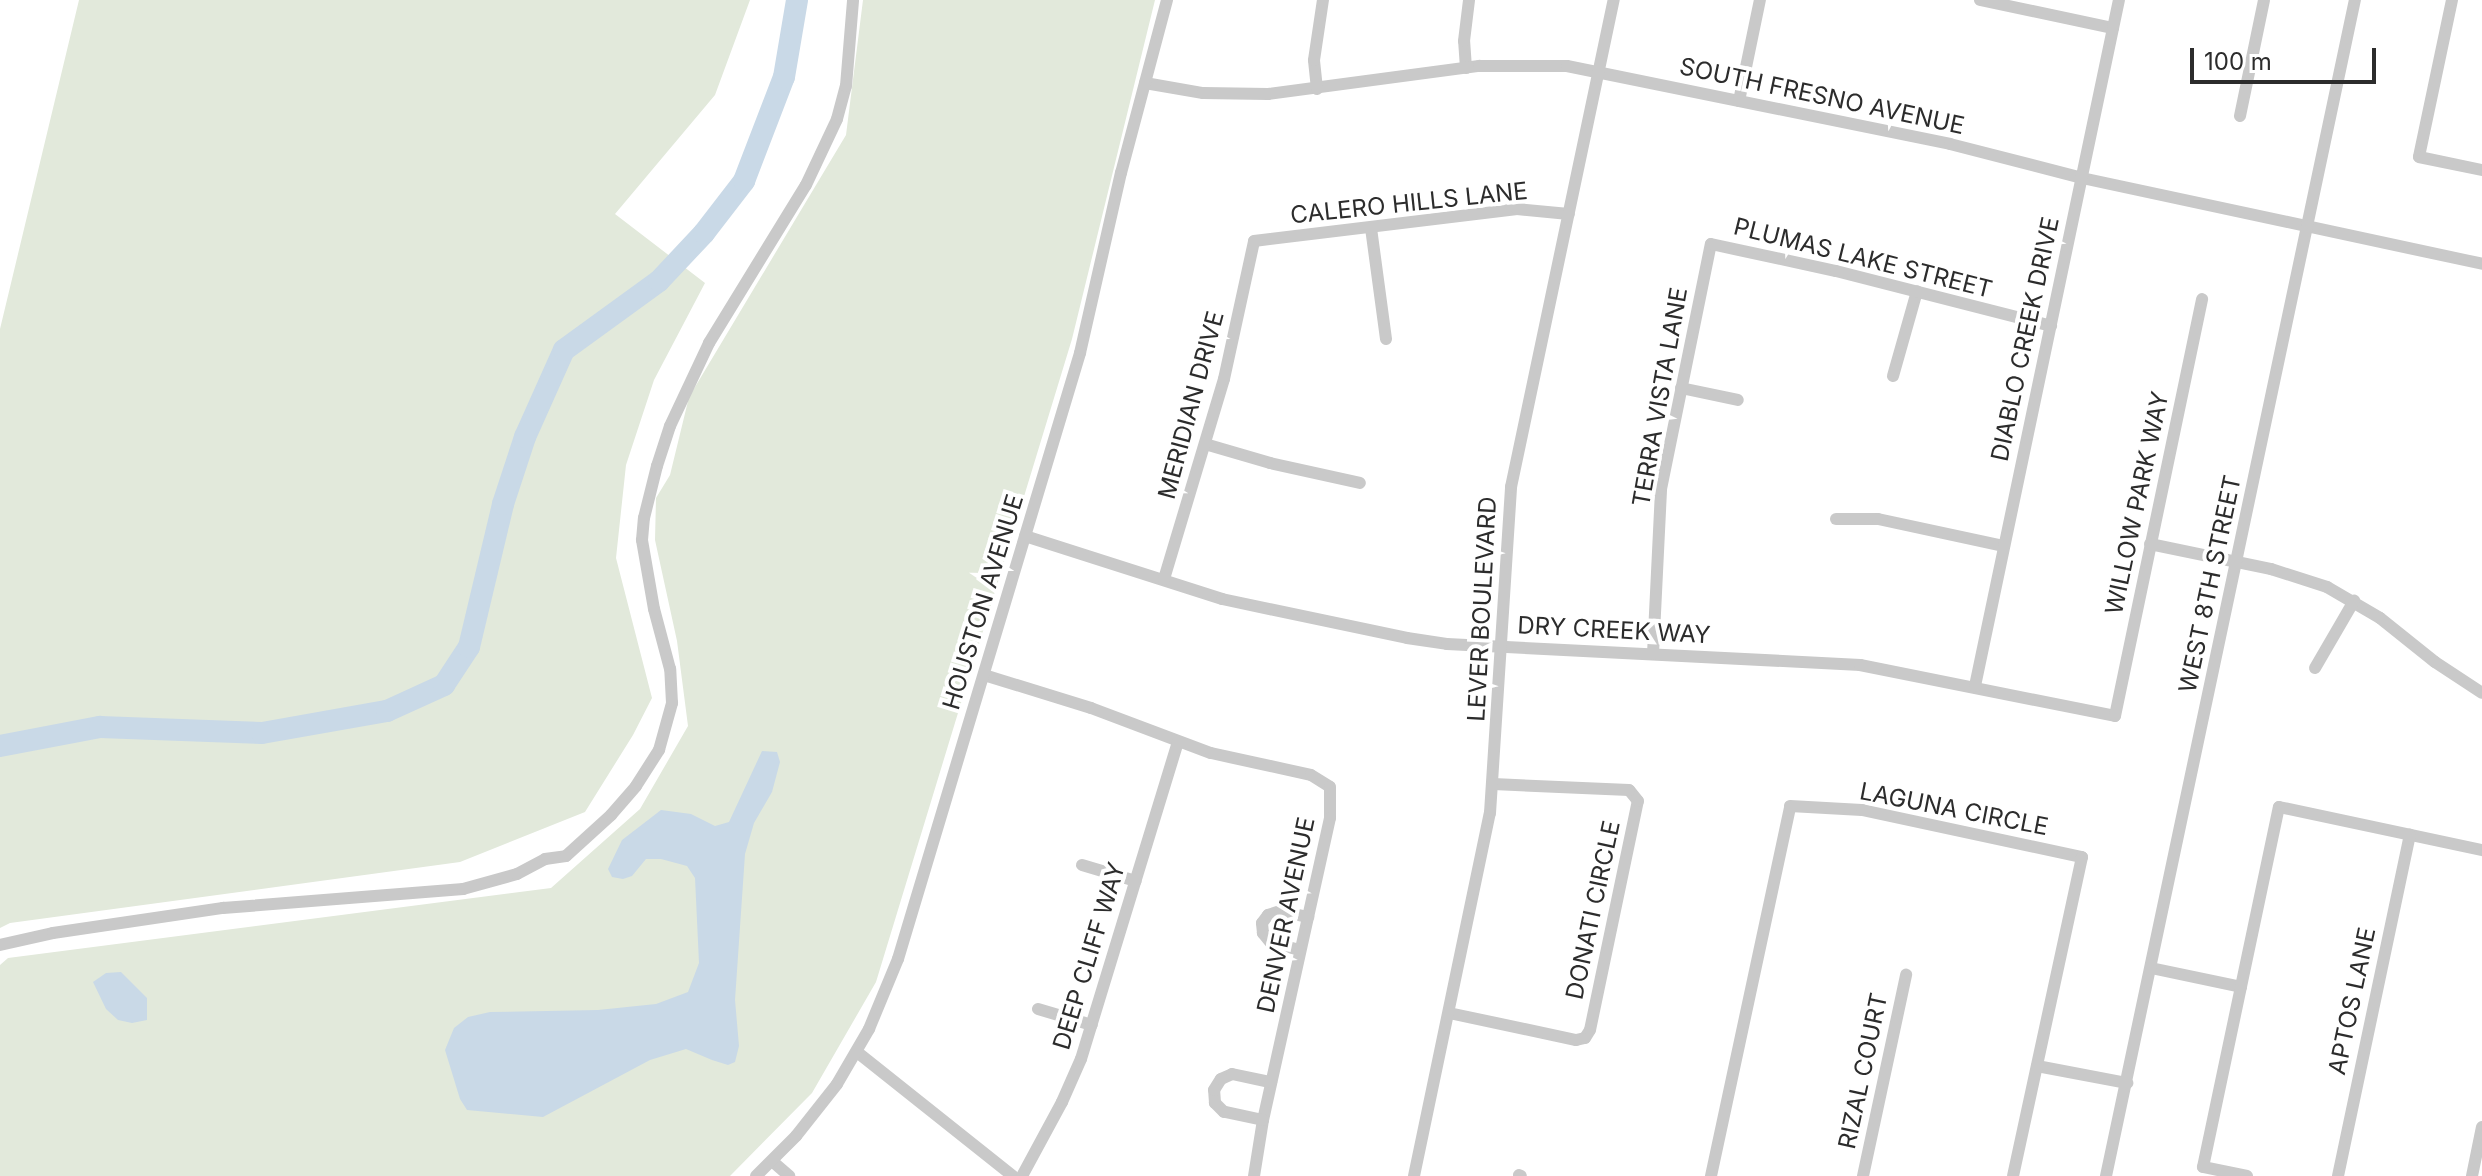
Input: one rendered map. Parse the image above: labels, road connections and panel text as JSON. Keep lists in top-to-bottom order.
{
  "streets": {
    "street": [
      "SOUTH FRESNO AVENUE",
      "CALERO HILLS LANE",
      "PLUMAS LAKE STREET",
      "DIABLO CREEK DRIVE",
      "TERRA VISTA LANE",
      "MERIDIAN DRIVE",
      "WILLOW PARK WAY",
      "WEST 8TH STREET",
      "HOUSTON AVENUE",
      "LEVER BOULEVARD",
      "DRY CREEK WAY",
      "LAGUNA CIRCLE",
      "DONATI CIRCLE",
      "DENVER AVENUE",
      "DEEP CLIFF WAY",
      "APTOS LANE",
      "RIZAL COURT"
    ]
  },
  "crossings": [
    ["SOUTH FRESNO AVENUE", "DIABLO CREEK DRIVE"],
    ["SOUTH FRESNO AVENUE", "WEST 8TH STREET"],
    ["SOUTH FRESNO AVENUE", "HOUSTON AVENUE"],
    ["SOUTH FRESNO AVENUE", "LEVER BOULEVARD"],
    ["CALERO HILLS LANE", "MERIDIAN DRIVE"],
    ["CALERO HILLS LANE", "LEVER BOULEVARD"],
    ["PLUMAS LAKE STREET", "DIABLO CREEK DRIVE"],
    ["PLUMAS LAKE STREET", "TERRA VISTA LANE"],
    ["DIABLO CREEK DRIVE", "DRY CREEK WAY"],
    ["TERRA VISTA LANE", "DRY CREEK WAY"],
    ["MERIDIAN DRIVE", "DRY CREEK WAY"],
    ["WILLOW PARK WAY", "DRY CREEK WAY"],
    ["HOUSTON AVENUE", "DRY CREEK WAY"],
    ["HOUSTON AVENUE", "DENVER AVENUE"],
    ["LEVER BOULEVARD", "DRY CREEK WAY"],
    ["LEVER BOULEVARD", "DONATI CIRCLE"],
    ["DENVER AVENUE", "DEEP CLIFF WAY"]
  ],
  "scale_bar": "100 m"
}
